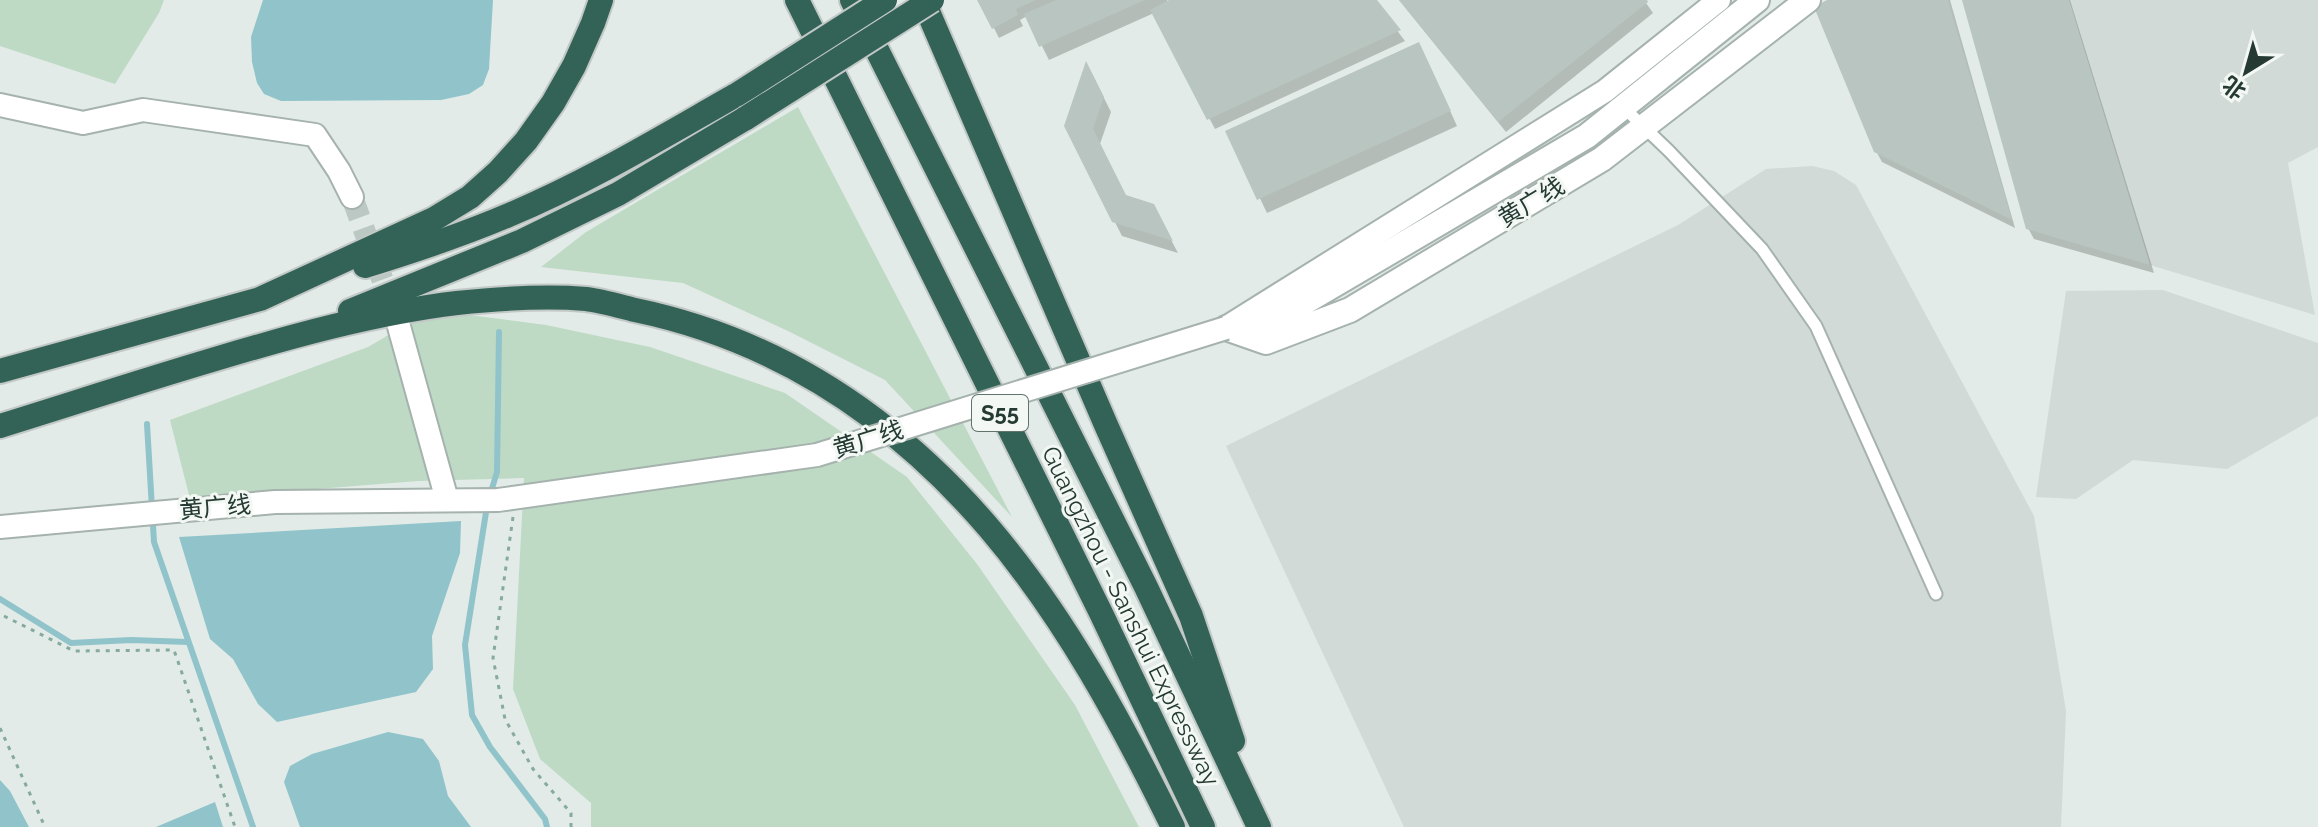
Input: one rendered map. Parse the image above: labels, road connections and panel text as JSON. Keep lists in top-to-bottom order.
{
  "streets": {
    "highway": ["S55", "Guangzhou - Sanshui Expressway"],
    "street": ["黄广线"]
  },
  "north": "bottom left"
}
